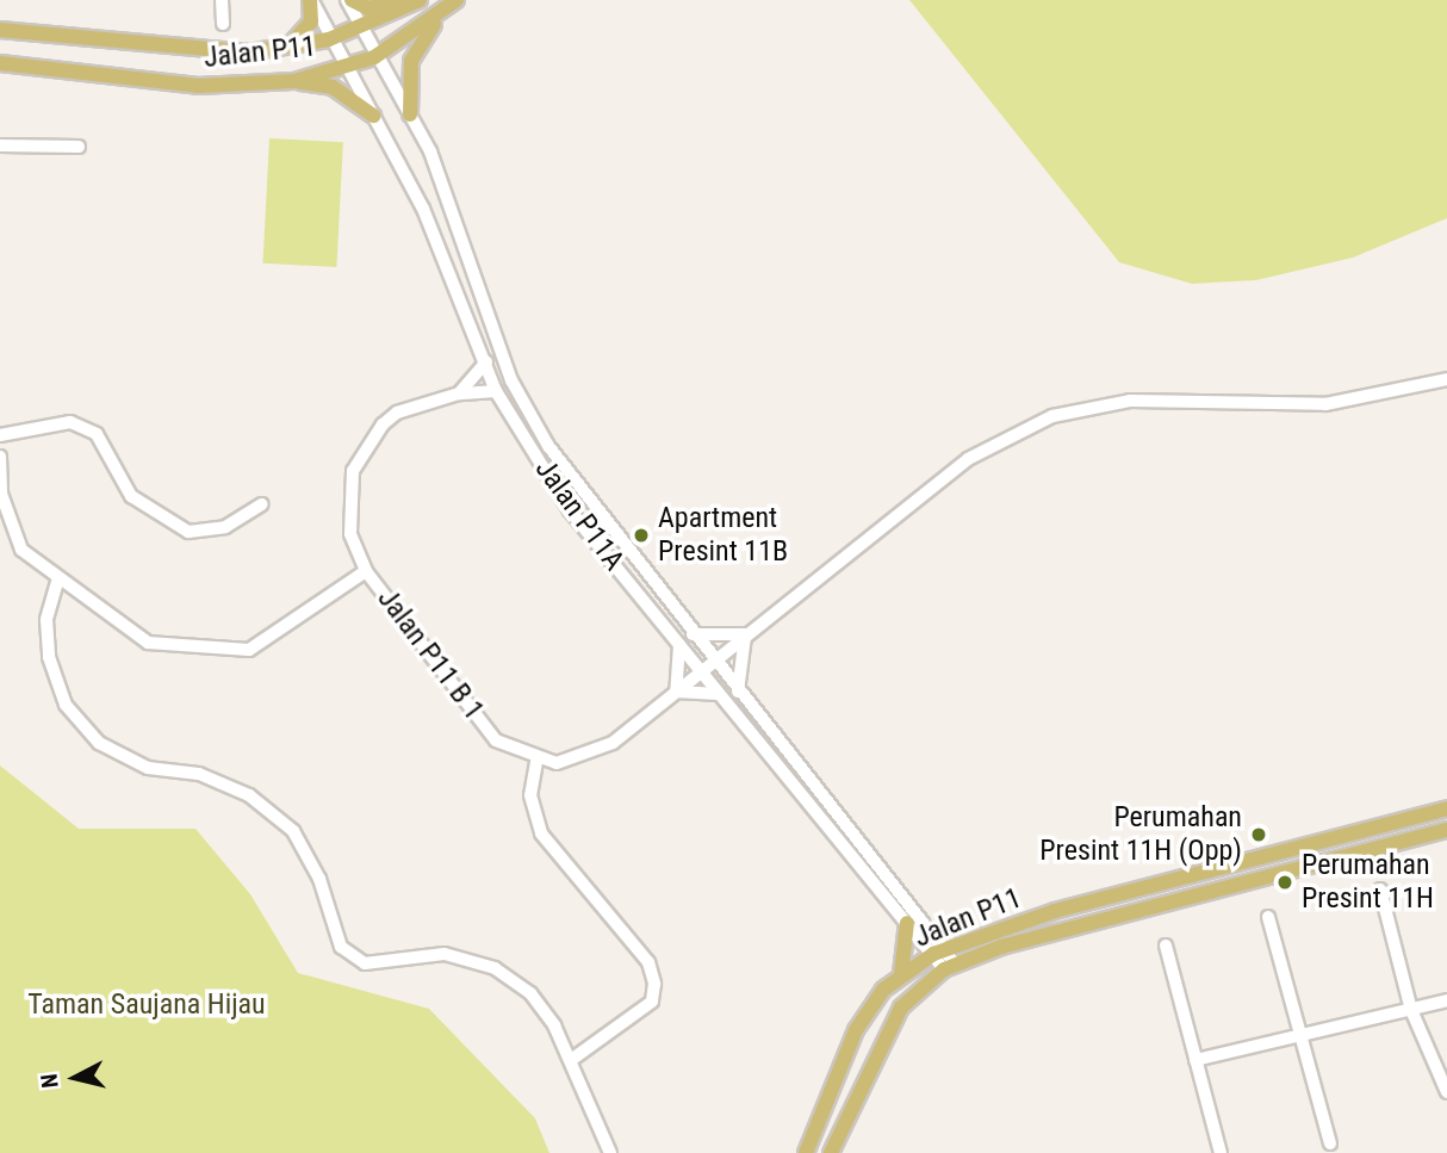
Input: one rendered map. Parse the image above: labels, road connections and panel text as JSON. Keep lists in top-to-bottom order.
{
  "streets": {
    "main road": ["Jalan P11"],
    "street": ["Jalan P11A", "Jalan P11 B 1"]
  },
  "crossings": [
    ["Jalan P11", "Jalan P11A"],
    ["Jalan P11A", "Jalan P11 B 1"]
  ],
  "parks": ["Taman Saujana Hijau"],
  "places": ["Apartment Presint 11B", "Perumahan Presint 11H (Opp)", "Perumahan Presint 11H"],
  "north": "left"
}
